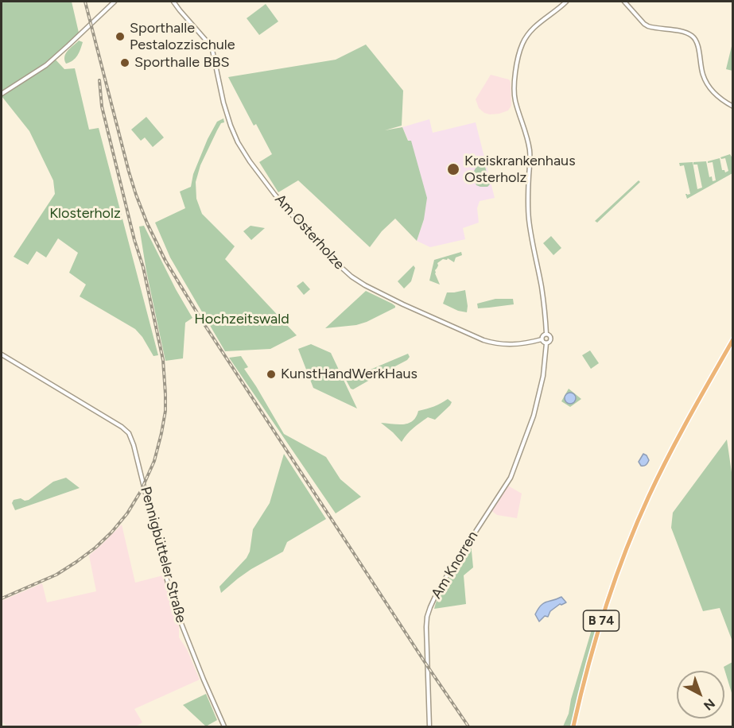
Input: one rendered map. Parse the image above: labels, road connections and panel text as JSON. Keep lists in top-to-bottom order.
{
  "streets": {
    "main road": ["B 74"],
    "street": ["Am Osterholze", "Pennigbütteler Straße", "Am Knorren"]
  },
  "crossings": [
    ["Am Osterholze", "Am Knorren"]
  ],
  "parks": ["Klosterholz", "Hochzeitswald"],
  "places": [
    "Sporthalle Pestalozzischule",
    "Sporthalle BBS",
    "Kreiskrankenhaus Osterholz",
    "KunstHandWerkHaus"
  ],
  "north": "bottom right"
}
